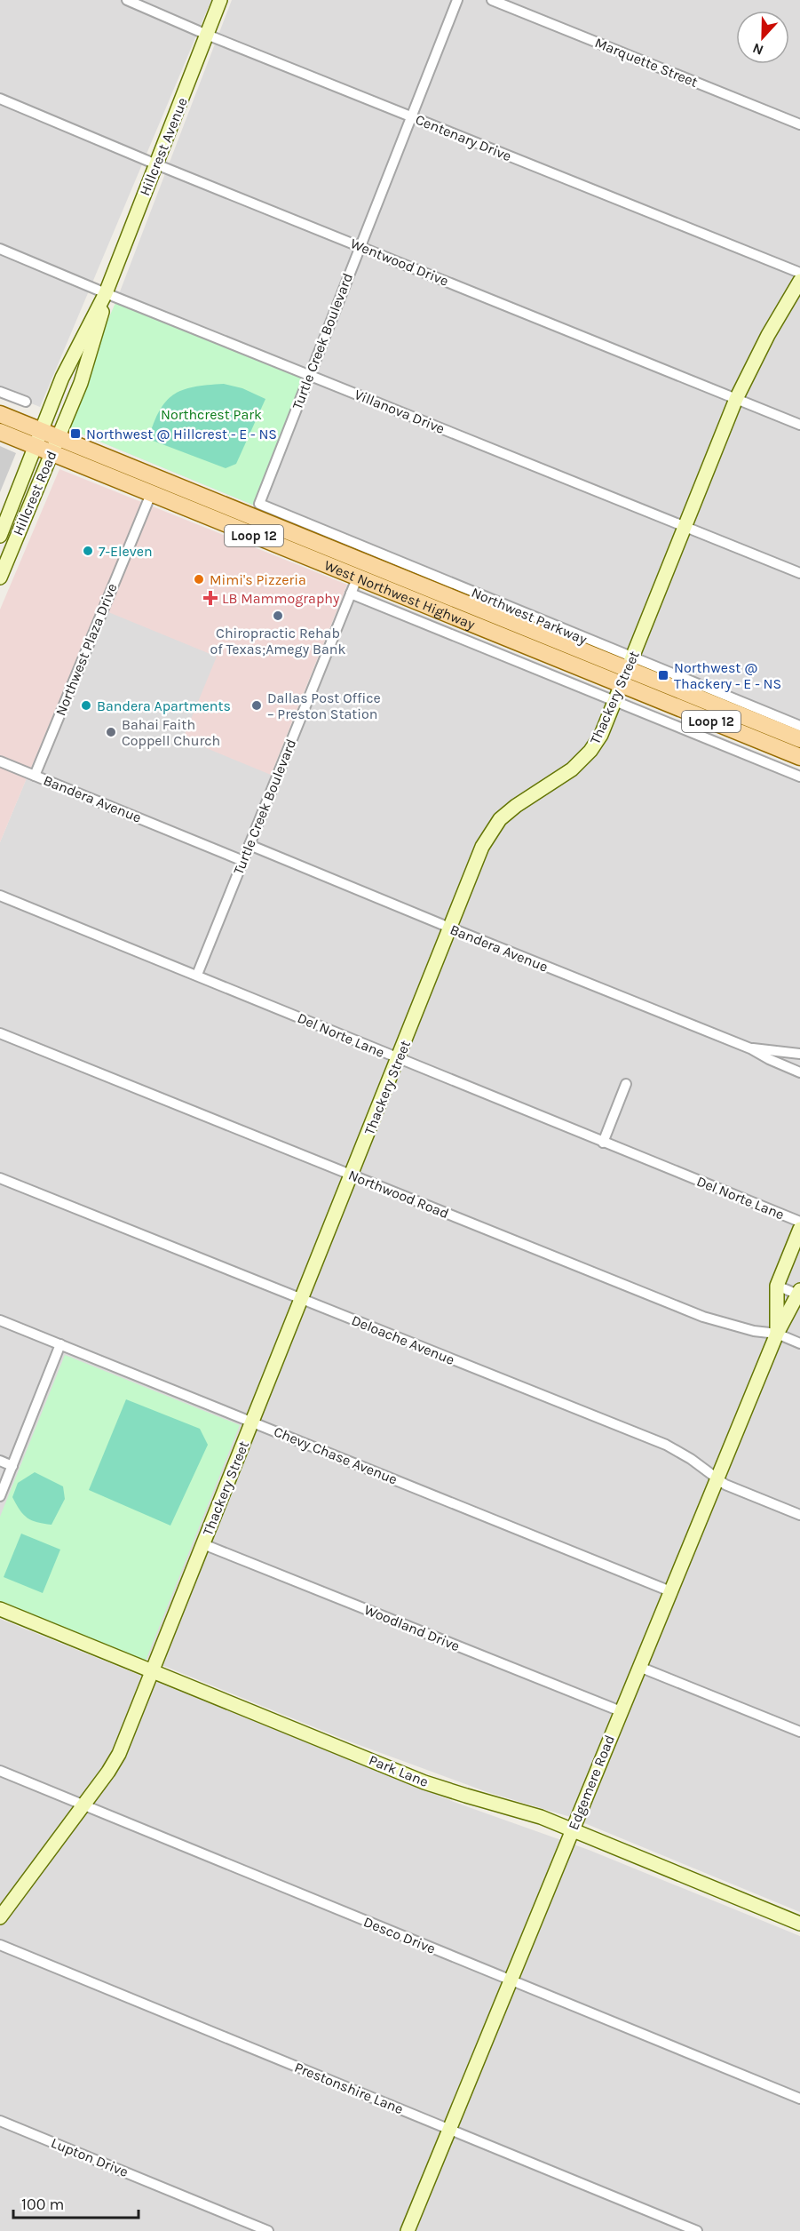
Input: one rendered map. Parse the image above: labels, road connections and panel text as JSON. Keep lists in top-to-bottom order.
{
  "streets": {
    "main road": ["Loop 12", "West Northwest Highway"],
    "street": [
      "Marquette Street",
      "Centenary Drive",
      "Hillcrest Avenue",
      "Wentwood Drive",
      "Turtle Creek Boulevard",
      "Villanova Drive",
      "Hillcrest Road",
      "Northwest Parkway",
      "Northwest Plaza Drive",
      "Thackery Street",
      "Bandera Avenue",
      "Del Norte Lane",
      "Northwood Road",
      "Deloache Avenue",
      "Chevy Chase Avenue",
      "Woodland Drive",
      "Park Lane",
      "Edgemere Road",
      "Desco Drive",
      "Prestonshire Lane",
      "Lupton Drive"
    ]
  },
  "crossings": [
    ["Centenary Drive", "Hillcrest Avenue"],
    ["Centenary Drive", "Turtle Creek Boulevard"],
    ["Hillcrest Avenue", "Wentwood Drive"],
    ["Hillcrest Avenue", "Villanova Drive"],
    ["Hillcrest Avenue", "Hillcrest Road"],
    ["Hillcrest Avenue", "West Northwest Highway"],
    ["Wentwood Drive", "Turtle Creek Boulevard"],
    ["Wentwood Drive", "Thackery Street"],
    ["Turtle Creek Boulevard", "Villanova Drive"],
    ["Turtle Creek Boulevard", "West Northwest Highway"],
    ["Turtle Creek Boulevard", "Northwest Parkway"],
    ["Turtle Creek Boulevard", "Bandera Avenue"],
    ["Turtle Creek Boulevard", "Del Norte Lane"],
    ["Villanova Drive", "Thackery Street"],
    ["Hillcrest Road", "West Northwest Highway"],
    ["West Northwest Highway", "Northwest Parkway"],
    ["West Northwest Highway", "Northwest Plaza Drive"],
    ["West Northwest Highway", "Thackery Street"],
    ["Northwest Parkway", "Thackery Street"],
    ["Northwest Plaza Drive", "Bandera Avenue"],
    ["Thackery Street", "Bandera Avenue"],
    ["Thackery Street", "Del Norte Lane"],
    ["Thackery Street", "Northwood Road"],
    ["Thackery Street", "Deloache Avenue"],
    ["Thackery Street", "Chevy Chase Avenue"],
    ["Thackery Street", "Woodland Drive"],
    ["Thackery Street", "Park Lane"],
    ["Thackery Street", "Desco Drive"],
    ["Northwood Road", "Edgemere Road"],
    ["Deloache Avenue", "Edgemere Road"],
    ["Chevy Chase Avenue", "Edgemere Road"],
    ["Woodland Drive", "Edgemere Road"],
    ["Park Lane", "Edgemere Road"],
    ["Edgemere Road", "Desco Drive"],
    ["Edgemere Road", "Prestonshire Lane"]
  ],
  "parks": ["Northcrest Park"],
  "places": {
    "transit": ["Northwest @ Hillcrest - E - NS", "Northwest @ Thackery - E - NS"],
    "other": [
      "7-Eleven",
      "Mimi's Pizzeria",
      "Chiropractic Rehab of Texas;Amegy Bank",
      "Bandera Apartments",
      "Dallas Post Office – Preston Station",
      "Bahai Faith Coppell Church"
    ],
    "health": ["LB Mammography"]
  },
  "scale_bar": "100 m",
  "north": "bottom"
}
